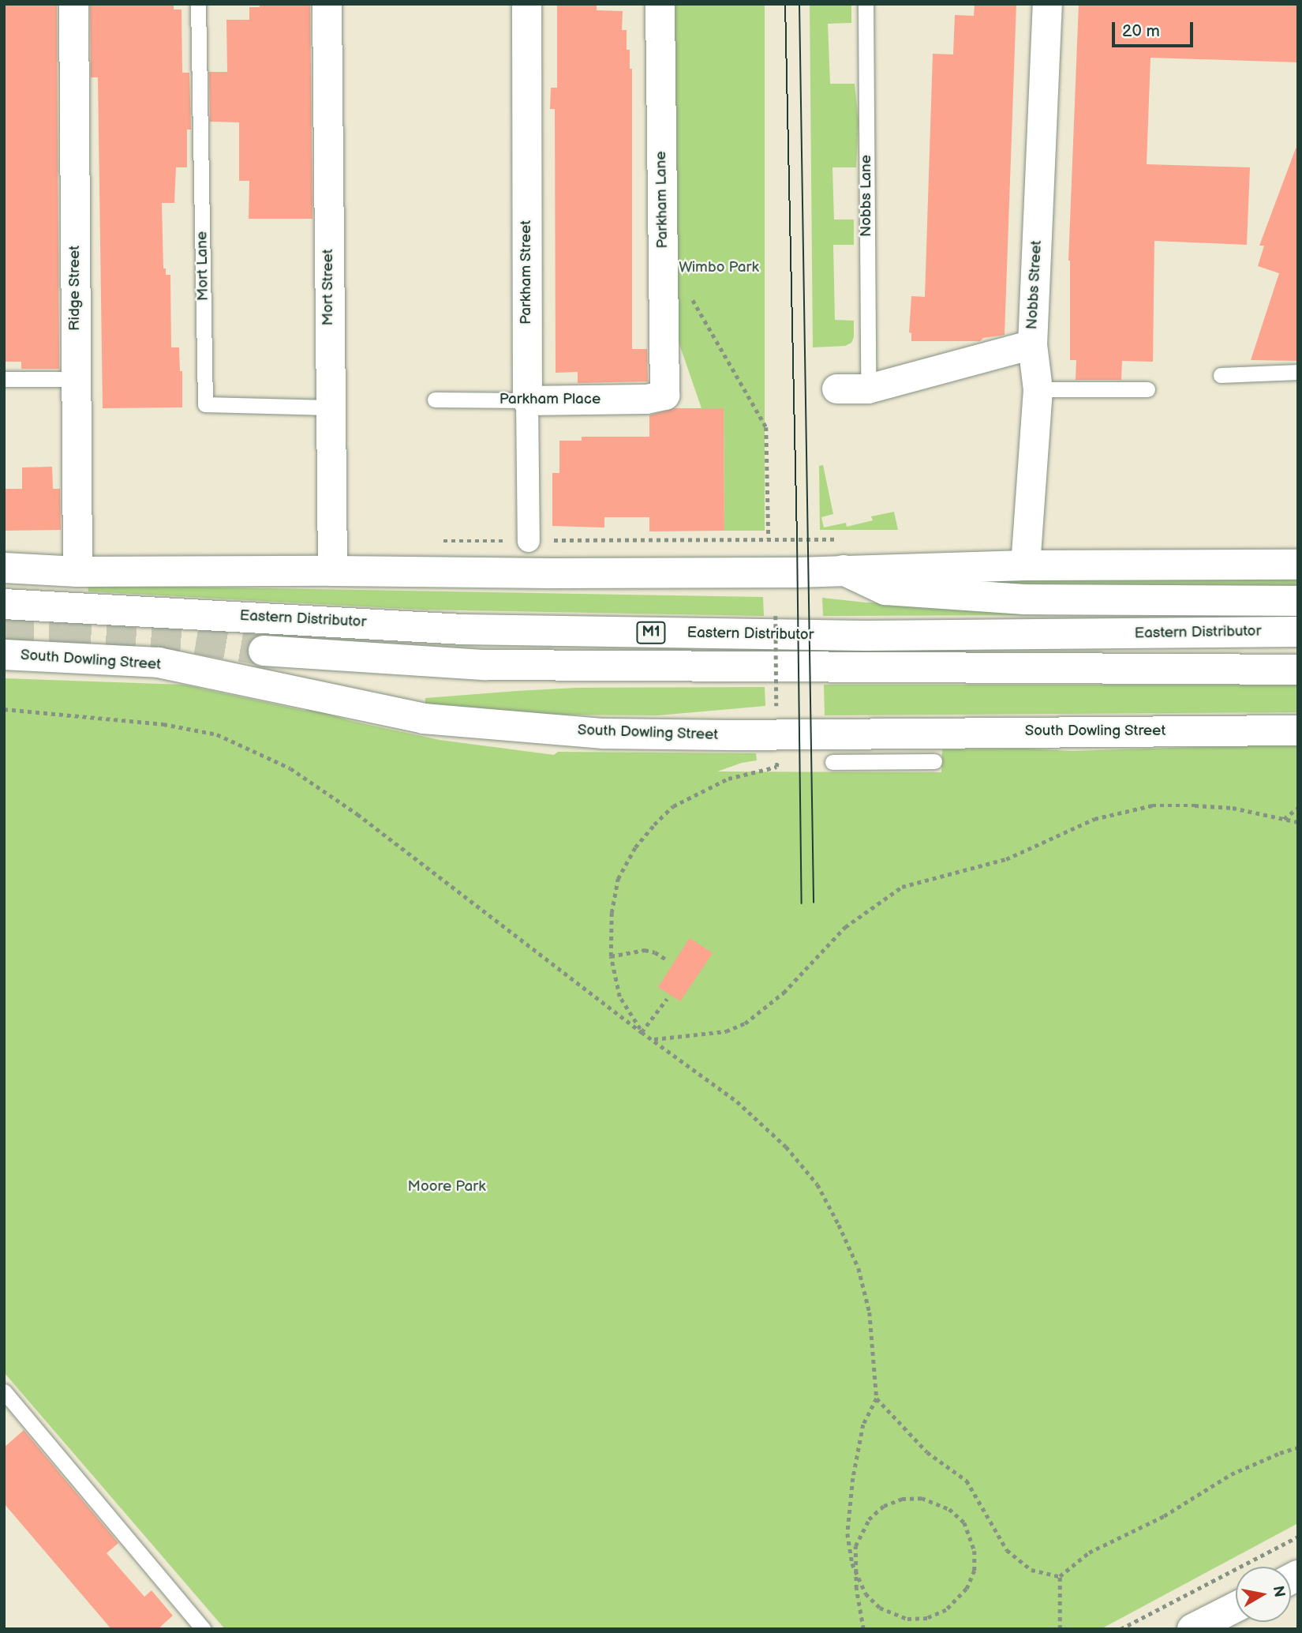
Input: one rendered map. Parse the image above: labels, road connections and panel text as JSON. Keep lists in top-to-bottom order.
{
  "streets": {
    "main road": ["Eastern Distributor", "M1", "South Dowling Street"],
    "street": [
      "Parkham Lane",
      "Parkham Street",
      "Nobbs Street",
      "Mort Street",
      "Ridge Street",
      "Parkham Place"
    ],
    "lane": ["Nobbs Lane", "Mort Lane"]
  },
  "crossings": [
    ["Parkham Lane", "Parkham Place"],
    ["Mort Lane", "Mort Street"],
    ["Parkham Street", "Parkham Place"]
  ],
  "parks": ["Wimbo Park", "Moore Park"],
  "scale_bar": "20 m",
  "north": "right"
}
